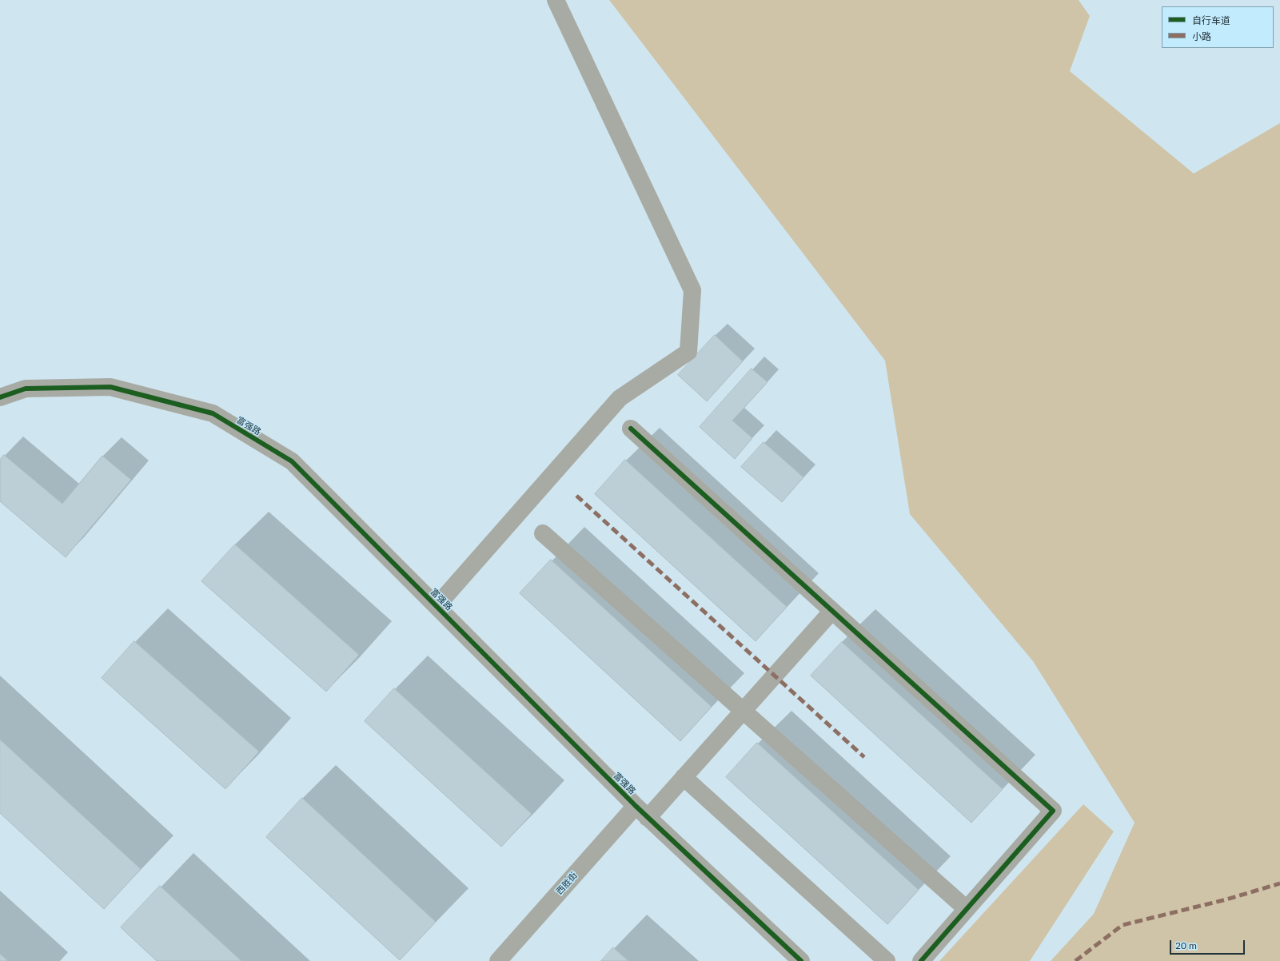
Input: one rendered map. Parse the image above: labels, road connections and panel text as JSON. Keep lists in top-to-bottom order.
{
  "streets": {
    "street": ["富强路", "西胜街"]
  },
  "crossings": [
    ["富强路", "西胜街"]
  ],
  "legend": ["自行车道", "小路"],
  "scale_bar": "20 m"
}
